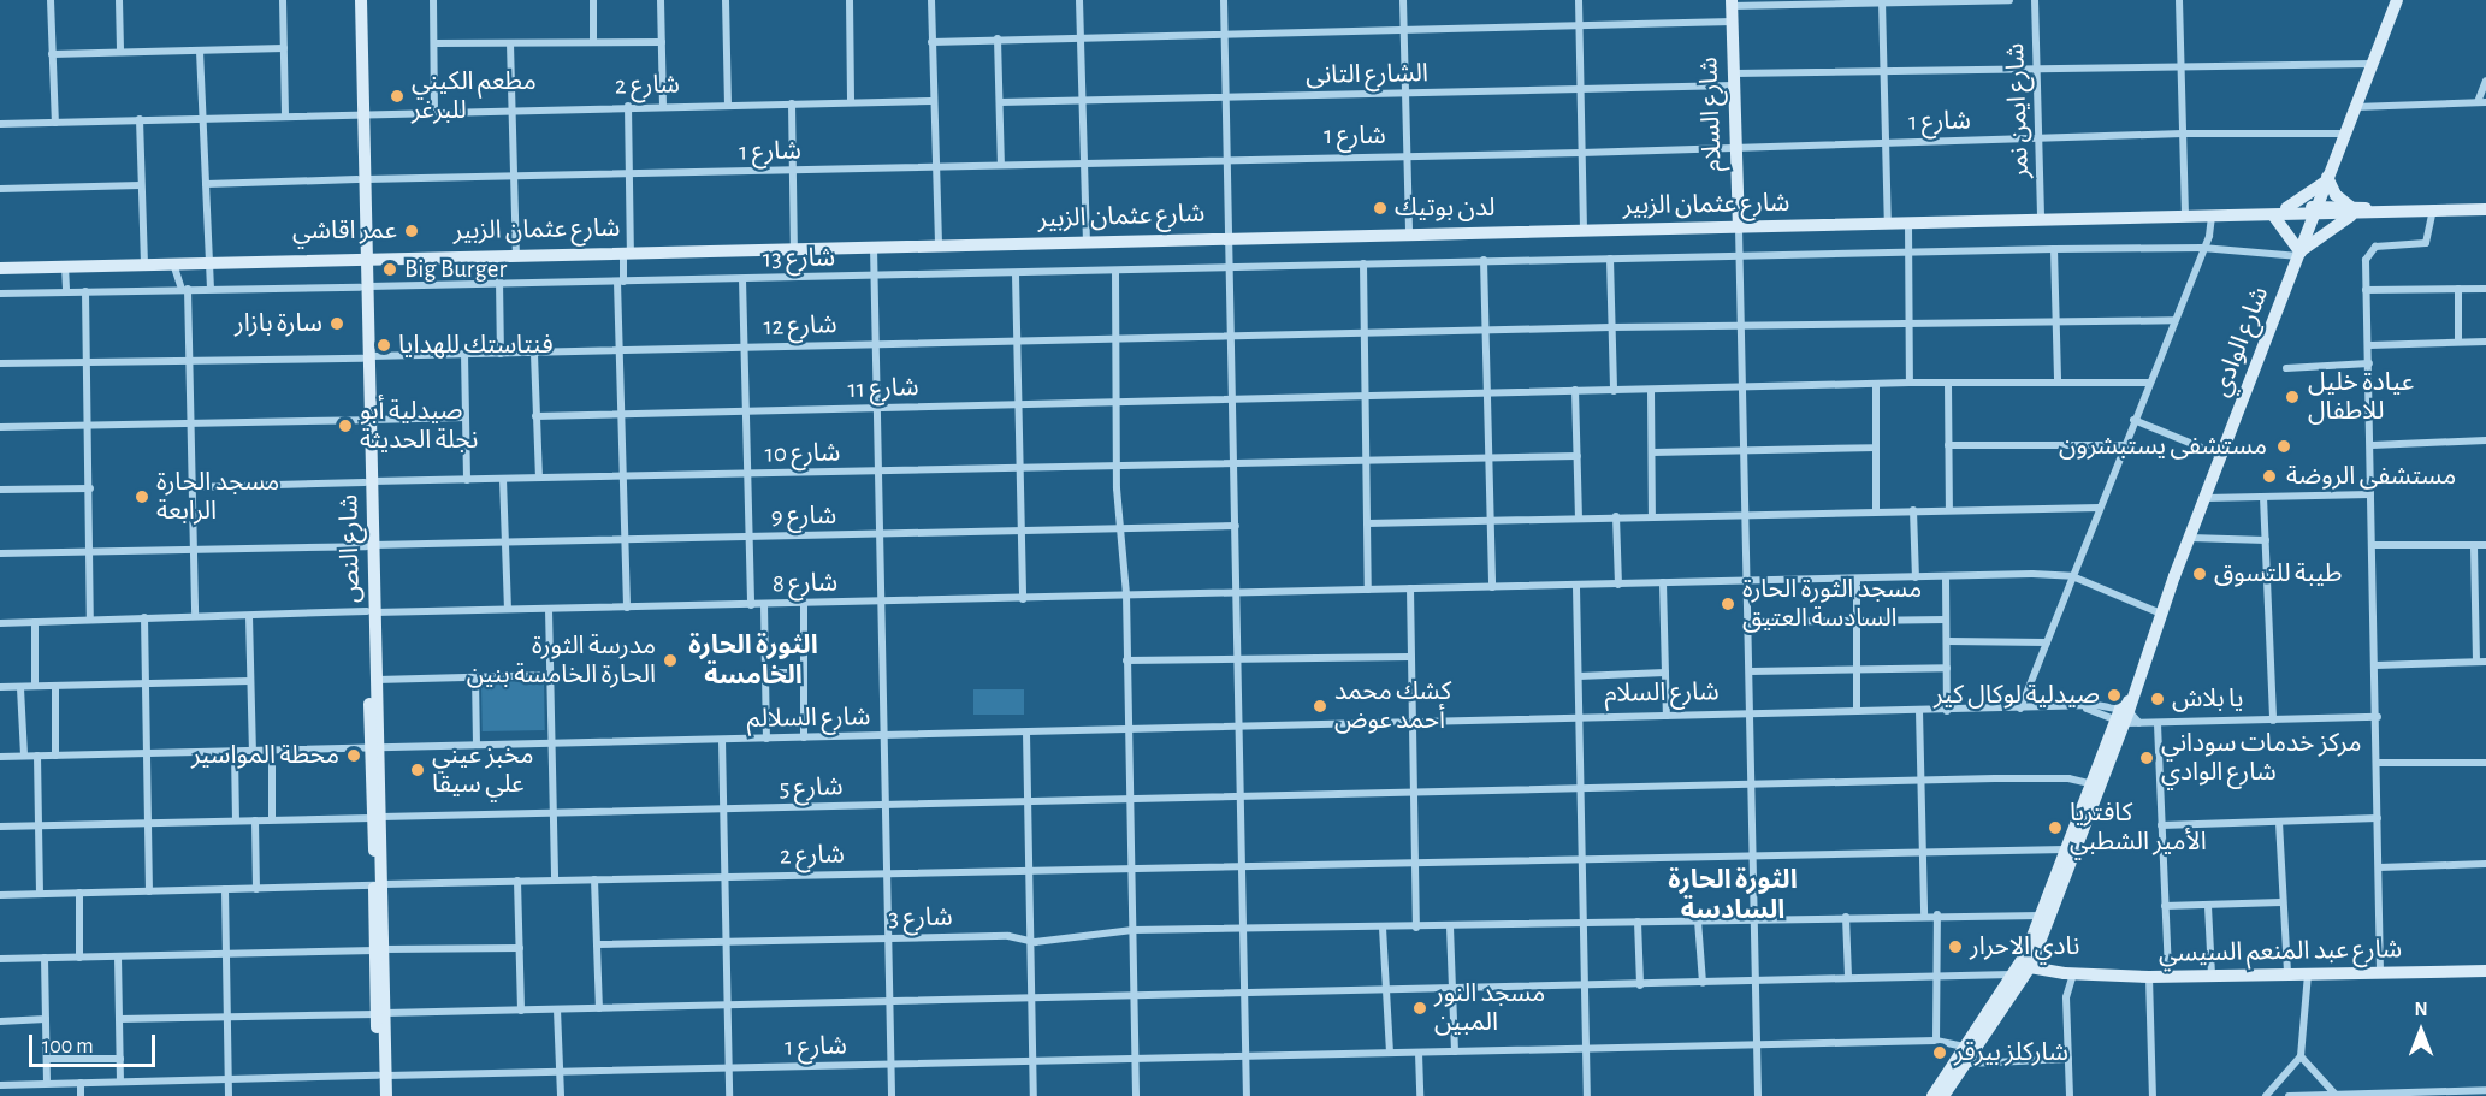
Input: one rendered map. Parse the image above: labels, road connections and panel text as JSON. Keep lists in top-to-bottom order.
{
  "streets": {
    "main road": [
      "شارع السلام",
      "شارع عثمان الزبير",
      "شارع الوادي",
      "شارع النص",
      "شارع عبد المنعم السيسي"
    ],
    "street": [
      "الشارع التانى",
      "شارع 2",
      "شارع ايمن نمر",
      "شارع 1",
      "شارع 13",
      "شارع 12",
      "شارع 11",
      "شارع 10",
      "شارع 9",
      "شارع 8",
      "شارع السلالم",
      "شارع 5",
      "شارع 3"
    ]
  },
  "crossings": [
    ["الشارع التانى", "شارع ايمن نمر"],
    ["الشارع التانى", "شارع السلام"],
    ["الشارع التانى", "شارع الوادي"],
    ["شارع 2", "شارع الوادي"],
    ["شارع 2", "شارع النص"],
    ["شارع ايمن نمر", "شارع 1"],
    ["شارع ايمن نمر", "شارع عثمان الزبير"],
    ["شارع السلام", "شارع 1"],
    ["شارع السلام", "شارع عثمان الزبير"],
    ["شارع السلام", "شارع الوادي"],
    ["شارع السلام", "شارع السلالم"],
    ["شارع 1", "شارع الوادي"],
    ["شارع 1", "شارع النص"],
    ["شارع عثمان الزبير", "شارع الوادي"],
    ["شارع عثمان الزبير", "شارع النص"],
    ["شارع 13", "شارع الوادي"],
    ["شارع 13", "شارع النص"],
    ["شارع 12", "شارع النص"],
    ["شارع الوادي", "شارع 5"],
    ["شارع الوادي", "شارع 3"],
    ["شارع الوادي", "شارع عبد المنعم السيسي"],
    ["شارع 10", "شارع النص"],
    ["شارع 9", "شارع النص"],
    ["شارع النص", "شارع 8"],
    ["شارع النص", "شارع السلالم"],
    ["شارع النص", "شارع 5"]
  ],
  "districts": ["الثورة الحارة الخامسة", "الثورة الحارة السادسة"],
  "places": [
    "مطعم الكيني للبرغر",
    "لدن بوتيك",
    "عمر اقاشي",
    "Big Burger",
    "سارة بازار",
    "فنتاستك للهدايا",
    "عيادة خليل للاطفال",
    "صيدلية أبو نجلة الحديثة",
    "مستشفى يستبشرون",
    "مستشفى الروضة",
    "مسجد الحارة الرابعة",
    "طيبة للتسوق",
    "مسجد الثورة الحارة السادسة العتيق",
    "مدرسة الثورة الحارة الخامسة بنين",
    "صيدلية لوكال كير",
    "يا بلاش",
    "كشك محمد أحمد عوض",
    "محطة المواسير",
    "مركز خدمات سوداني شارع الوادي",
    "مخبز عيني علي سيقا",
    "كافتريا الأمير الشطبي",
    "نادي الاحرار",
    "مسجد النور المبين",
    "شاركلز بيرقر"
  ],
  "scale_bar": "100 m",
  "north": "top"
}
